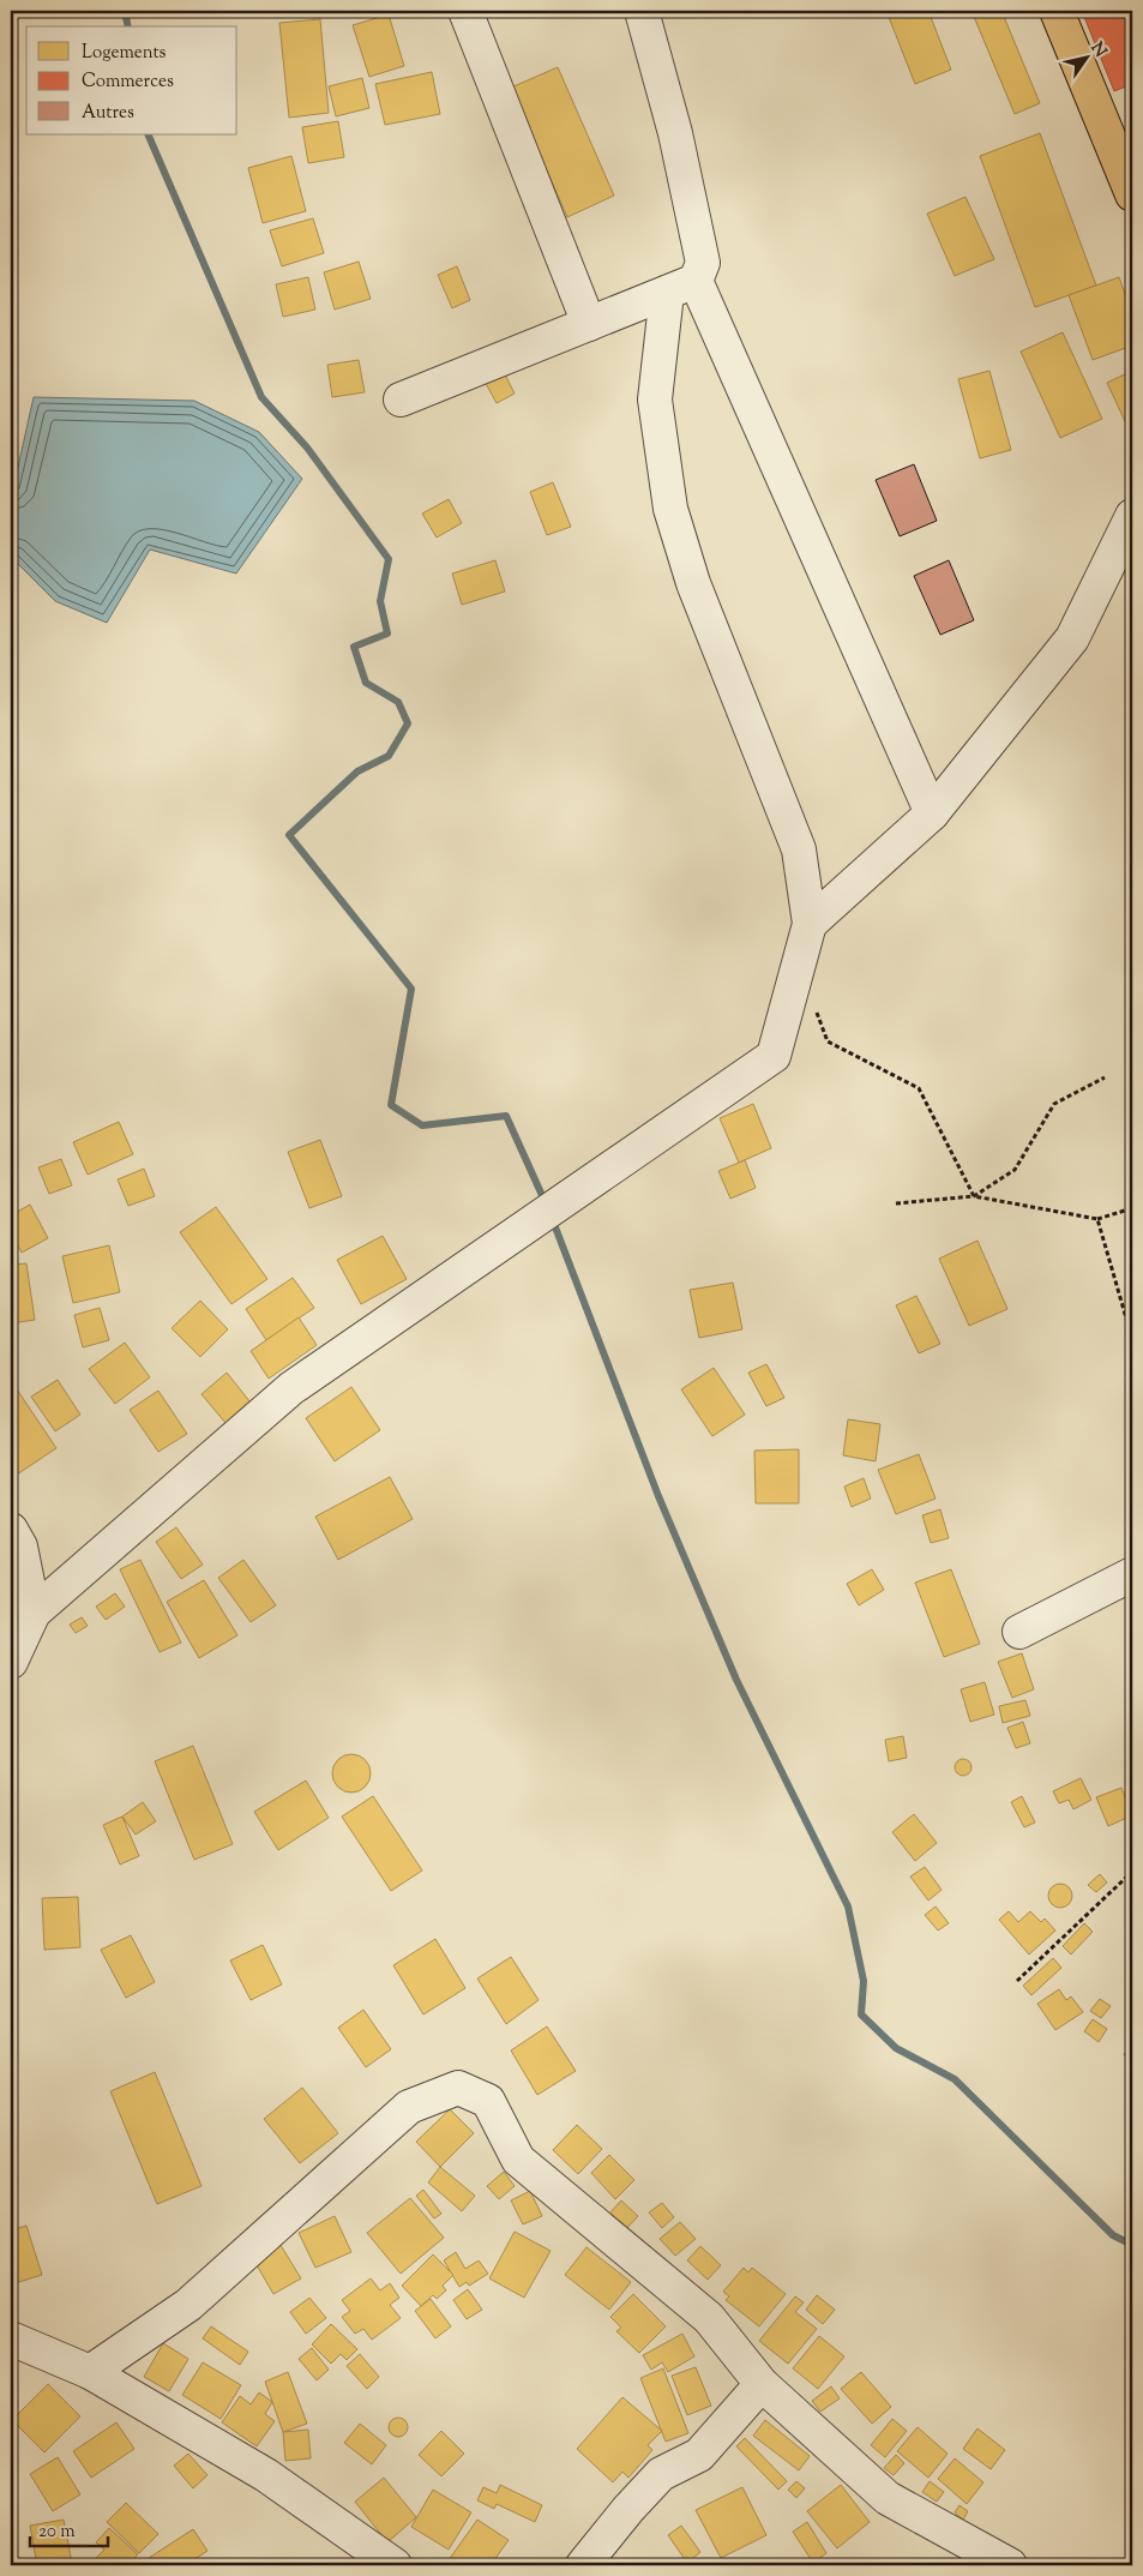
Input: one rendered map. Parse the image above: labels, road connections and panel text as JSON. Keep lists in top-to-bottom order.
{
  "legend": ["Logements", "Commerces", "Autres"],
  "scale_bar": "20 m",
  "north": "top right"
}
